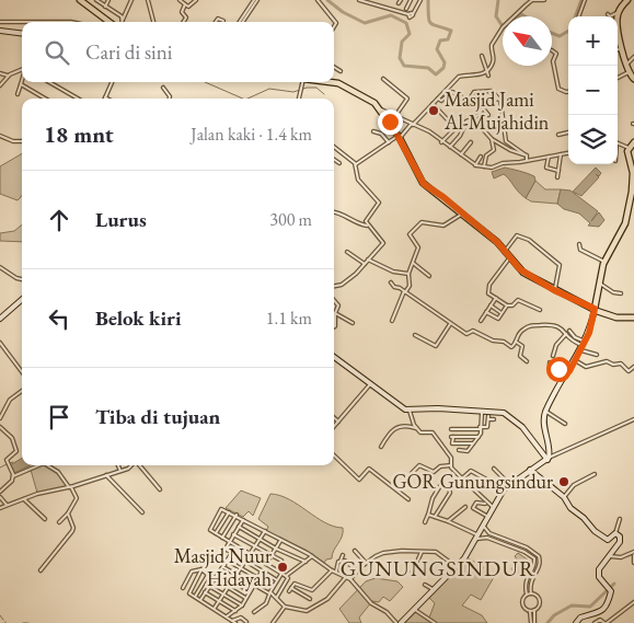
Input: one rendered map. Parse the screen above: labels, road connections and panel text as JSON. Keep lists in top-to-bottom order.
{
  "districts": ["GUNUNGSINDUR"],
  "places": ["Masjid Jami Al-Mujahidin", "GOR Gunungsindur", "Masjid Nuur Hidayah"],
  "north": "top left",
  "page": {
    "map_buttons": ["+", "−"],
    "search": "Cari di sini",
    "heading": ["18 mnt", "Jalan kaki · 1.4 km"],
    "list": [
      ["Lurus", "300 m"],
      ["Belok kiri", "1.1 km"],
      "Tiba di tujuan"
    ]
  }
}
